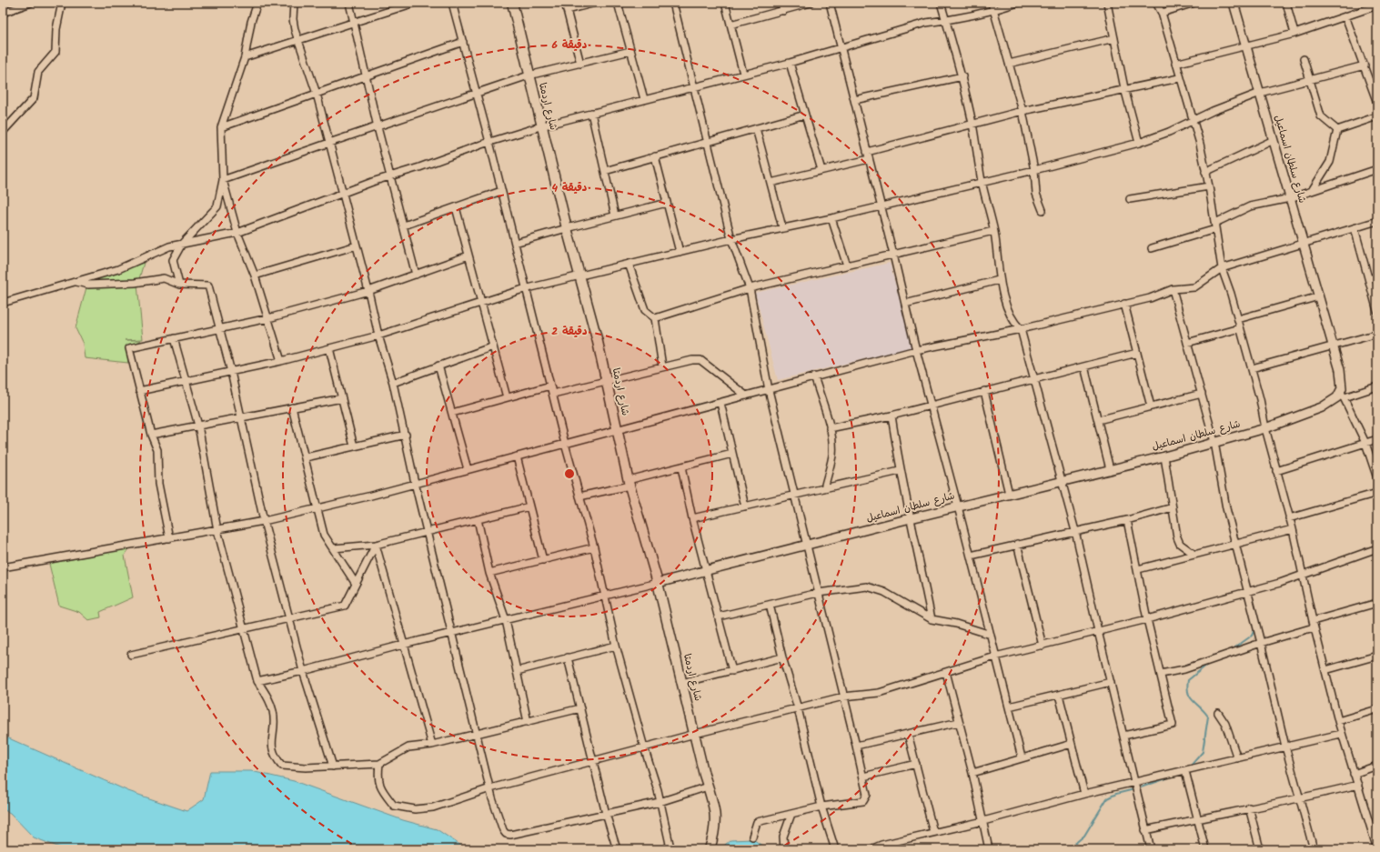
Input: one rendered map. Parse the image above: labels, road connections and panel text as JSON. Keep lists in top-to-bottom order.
{
  "streets": {
    "main road": ["شارع اردمتا"],
    "street": ["شارع سلطان اسماعيل"]
  },
  "crossings": [
    ["شارع اردمتا", "شارع سلطان اسماعيل"]
  ],
  "rings": ["6 دقيقة", "4 دقيقة", "2 دقيقة"]
}
